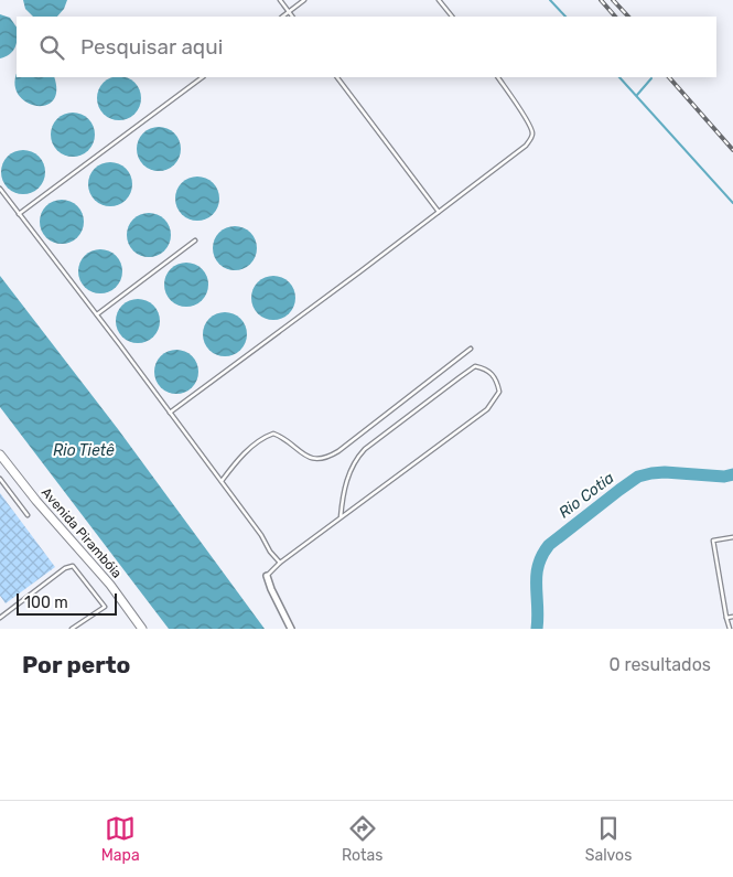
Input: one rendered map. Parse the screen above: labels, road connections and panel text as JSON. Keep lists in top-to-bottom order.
{
  "streets": {
    "main road": ["Avenida Pirambóia"]
  },
  "water": ["Rio Tietê", "Rio Cotia"],
  "scale_bar": "100 m",
  "page": {
    "search": "Pesquisar aqui",
    "scale": "100 m",
    "heading": ["Por perto", "0 resultados"],
    "nav": ["Mapa", "Rotas", "Salvos"]
  }
}
